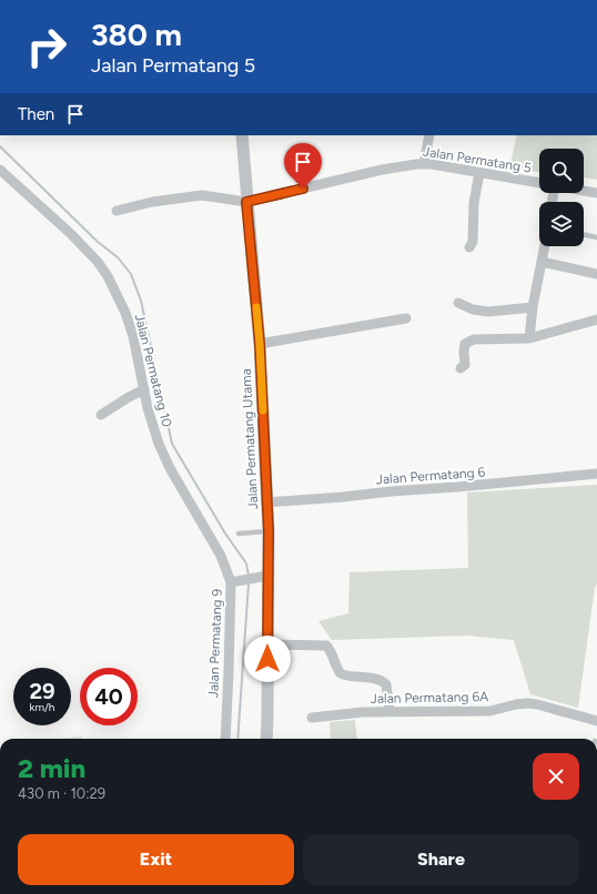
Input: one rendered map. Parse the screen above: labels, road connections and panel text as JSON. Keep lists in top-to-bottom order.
{
  "streets": {
    "street": [
      "Jalan Permatang 5",
      "Jalan Permatang 10",
      "Jalan Permatang Utama",
      "Jalan Permatang 6",
      "Jalan Permatang 9",
      "Jalan Permatang 6A"
    ]
  },
  "crossings": [
    ["Jalan Permatang 5", "Jalan Permatang Utama"],
    ["Jalan Permatang 10", "Jalan Permatang 9"],
    ["Jalan Permatang Utama", "Jalan Permatang 6"],
    ["Jalan Permatang Utama", "Jalan Permatang 9"]
  ],
  "page": {
    "turn": ["380 m", "Jalan Permatang 5"],
    "then": "Then",
    "speed": "29 km/h",
    "limit": "40",
    "heading": ["2 min", "430 m · 10:29"],
    "buttons": ["Exit", "Share"]
  }
}
